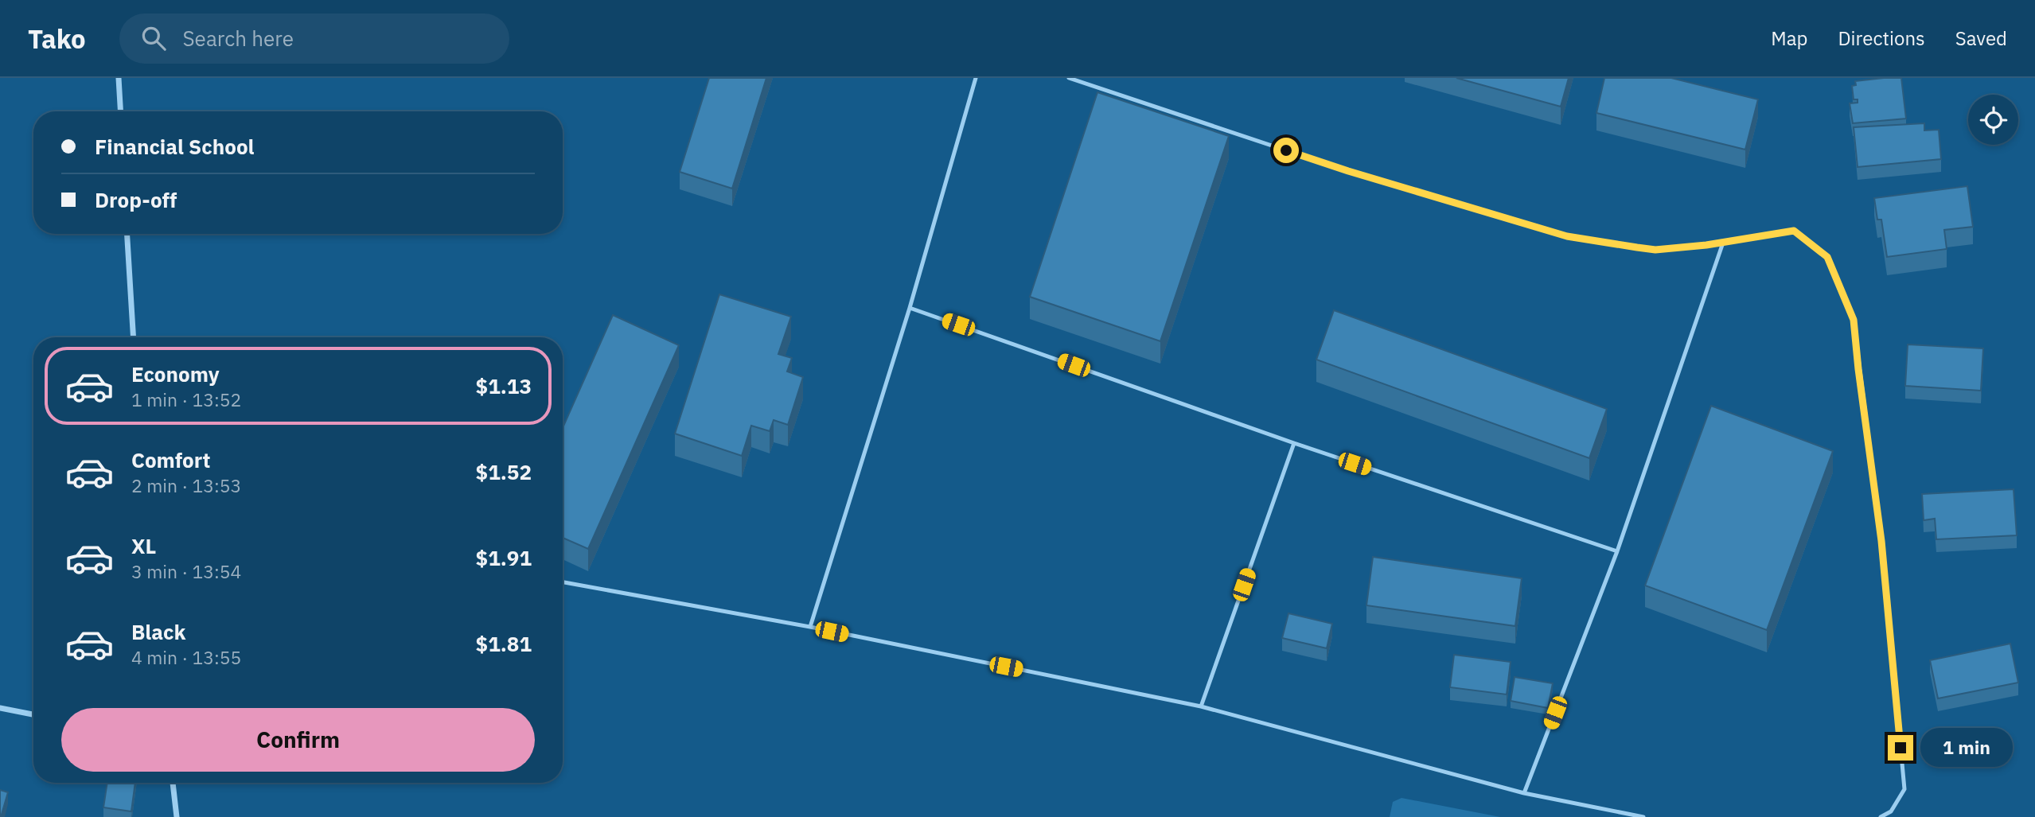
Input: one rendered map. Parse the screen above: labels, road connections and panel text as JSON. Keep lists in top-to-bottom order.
{
  "page": {
    "header": "Tako",
    "search": "Search here",
    "nav": ["Map", "Directions", "Saved"],
    "banner": ["Financial School", "Drop-off"],
    "list": [
      {
        "name": "Economy",
        "note": "1 min · 13:52",
        "value": "$1.13"
      },
      {
        "name": "Comfort",
        "note": "2 min · 13:53",
        "value": "$1.52"
      },
      {
        "name": "XL",
        "note": "3 min · 13:54",
        "value": "$1.91"
      },
      {
        "name": "Black",
        "note": "4 min · 13:55",
        "value": "$1.81"
      }
    ],
    "buttons": "Confirm",
    "bubble": "1 min"
  }
}
